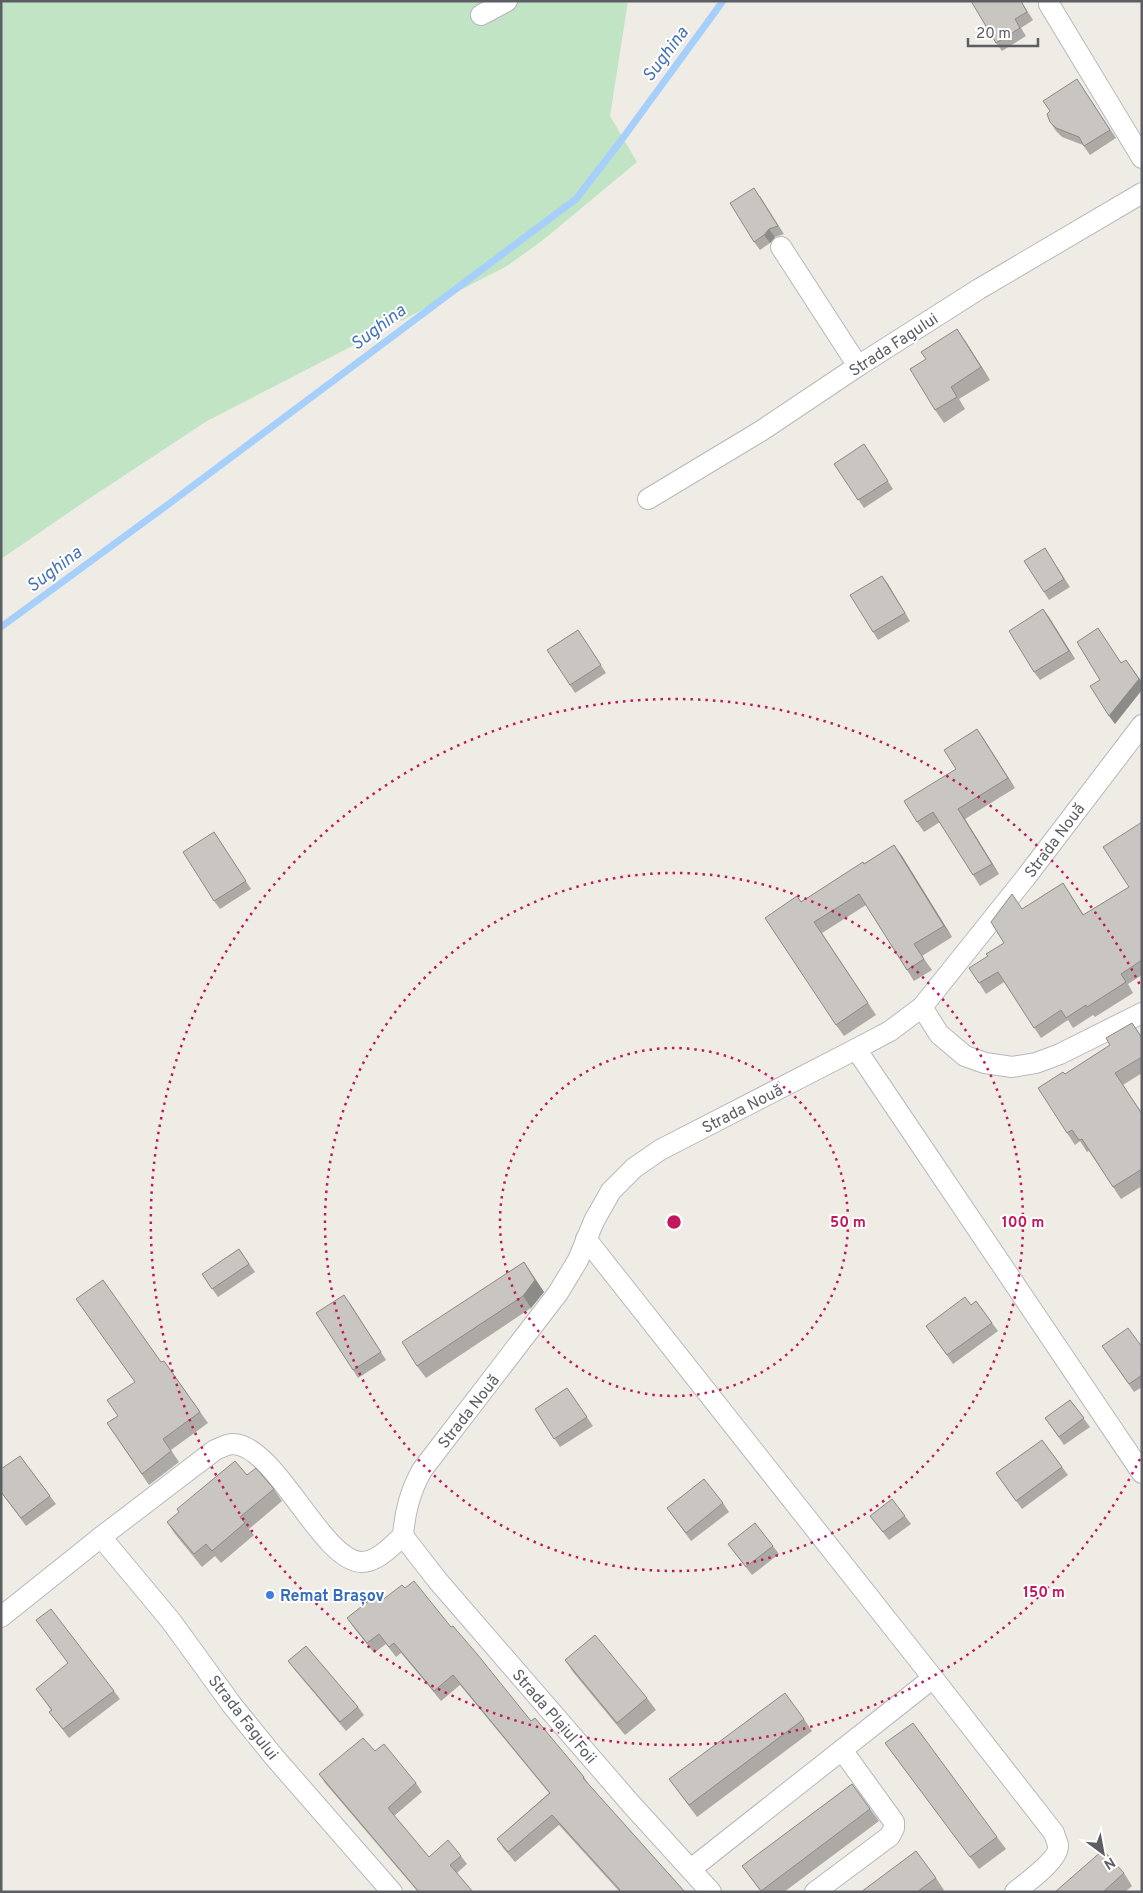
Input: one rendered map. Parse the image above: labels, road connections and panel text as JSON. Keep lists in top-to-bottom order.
{
  "streets": {
    "street": ["Strada Fagului", "Strada Nouă", "Strada Plaiul Foii"]
  },
  "crossings": [
    ["Strada Nouă", "Strada Plaiul Foii"]
  ],
  "water": ["Sughina"],
  "places": ["Remat Brașov"],
  "scale_bar": "20 m",
  "north": "bottom right",
  "rings": ["50 m", "100 m", "150 m"]
}
